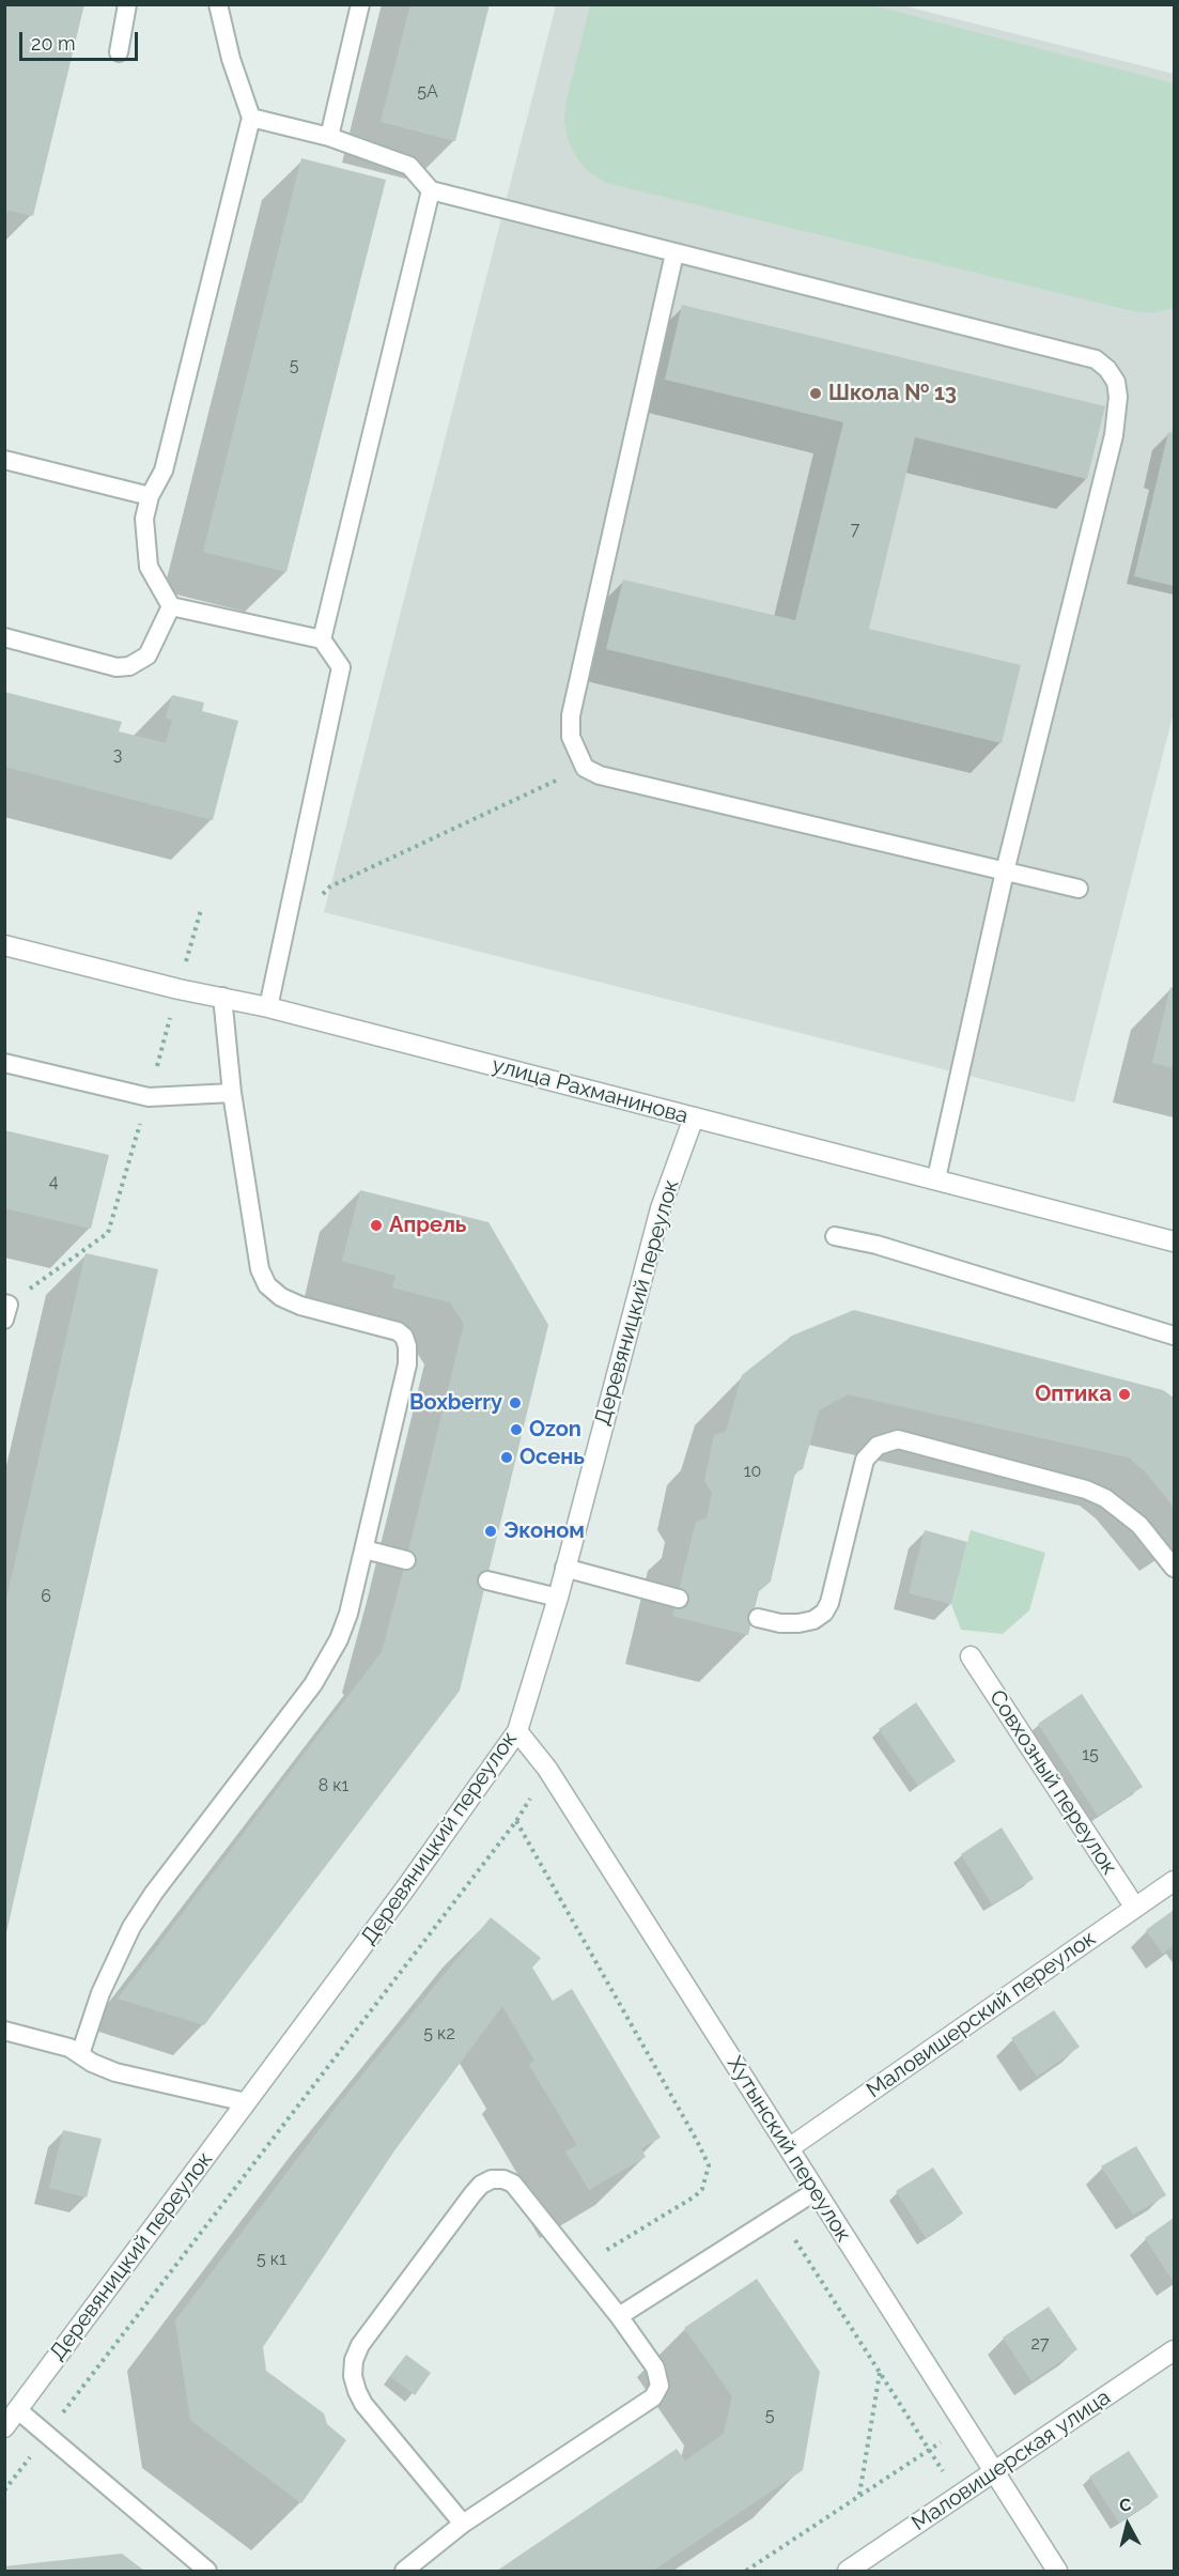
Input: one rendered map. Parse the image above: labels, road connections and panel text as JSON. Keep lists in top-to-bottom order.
{
  "streets": {
    "street": [
      "улица Рахманинова",
      "Деревяницкий переулок",
      "Совхозный переулок",
      "Маловишерский переулок",
      "Хутынский переулок",
      "Маловишерская улица"
    ]
  },
  "crossings": [
    ["улица Рахманинова", "Деревяницкий переулок"],
    ["Деревяницкий переулок", "Хутынский переулок"],
    ["Совхозный переулок", "Маловишерский переулок"],
    ["Маловишерский переулок", "Хутынский переулок"],
    ["Хутынский переулок", "Маловишерская улица"]
  ],
  "places": [
    "Школа № 13",
    "Апрель",
    "Оптика",
    "Boxberry",
    "Ozon",
    "Осень",
    "Эконом"
  ],
  "house_numbers": [
    "5А",
    "5",
    "7",
    "3",
    "4",
    "10",
    "6",
    "15",
    "8 к1",
    "5 к2",
    "5 к1",
    "27",
    "5"
  ],
  "scale_bar": "20 m",
  "north": "top"
}
